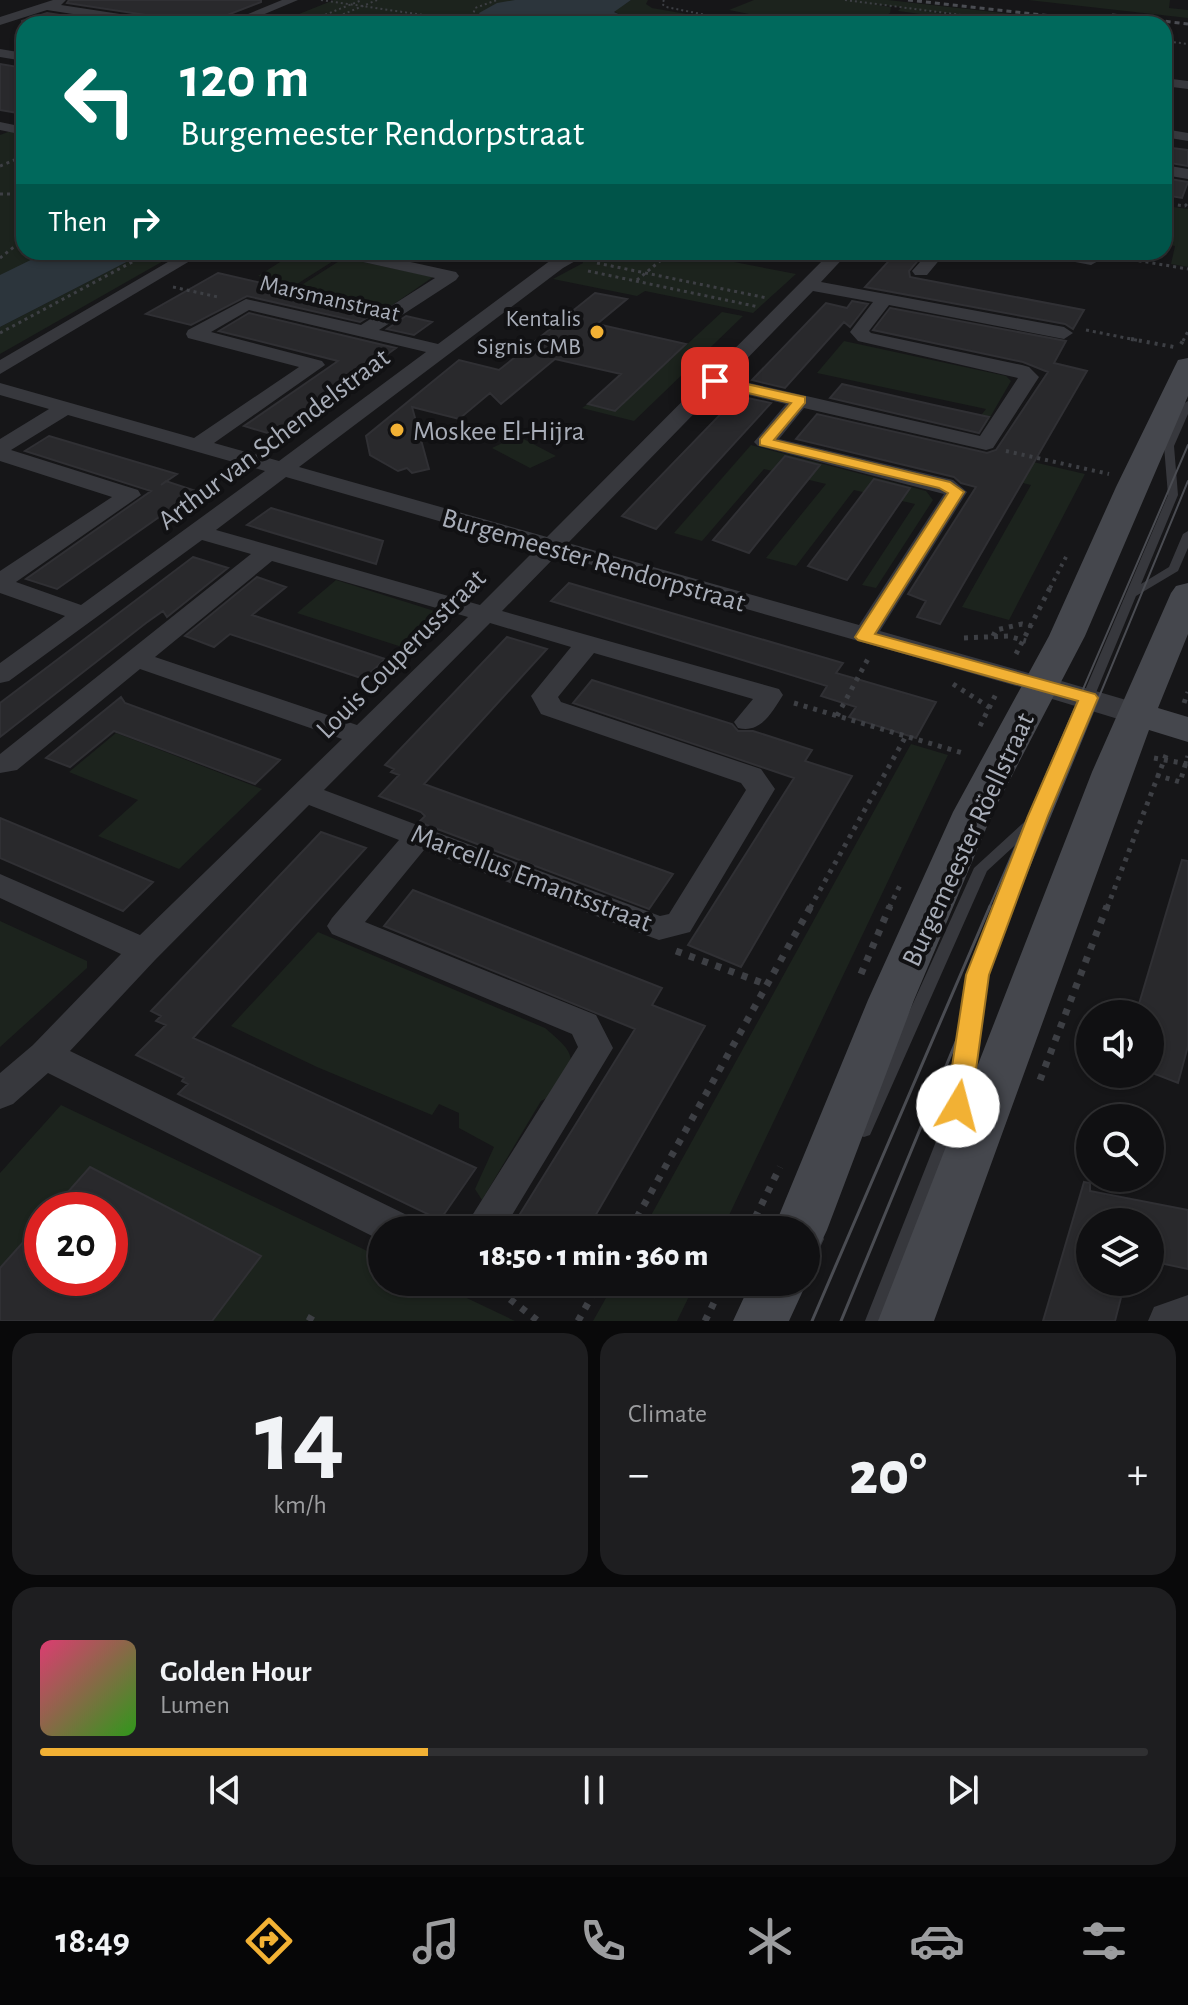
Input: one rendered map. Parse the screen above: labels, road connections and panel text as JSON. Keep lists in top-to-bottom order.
{
  "streets": {
    "main road": ["Burgemeester Rendorpstraat", "Burgemeester Röellstraat"],
    "street": [
      "Marsmanstraat",
      "Arthur van Schendelstraat",
      "Louis Couperusstraat",
      "Marcellus Emantsstraat"
    ]
  },
  "crossings": [
    ["Marsmanstraat", "Arthur van Schendelstraat"],
    ["Marsmanstraat", "Burgemeester Rendorpstraat"],
    ["Arthur van Schendelstraat", "Burgemeester Rendorpstraat"],
    ["Burgemeester Rendorpstraat", "Louis Couperusstraat"],
    ["Burgemeester Rendorpstraat", "Burgemeester Röellstraat"],
    ["Louis Couperusstraat", "Marcellus Emantsstraat"]
  ],
  "places": ["Kentalis Signis CMB", "Moskee El-Hijra"],
  "page": {
    "turn": ["120 m", "Burgemeester Rendorpstraat"],
    "then": "Then",
    "limit": "20",
    "trip": "18:50 · 1 min · 360 m",
    "tile": [
      ["14", "km/h"],
      "Climate"
    ],
    "heat": ["−", "20°", "+"],
    "song": ["Golden Hour", "Lumen"],
    "tabs": "18:49"
  }
}
